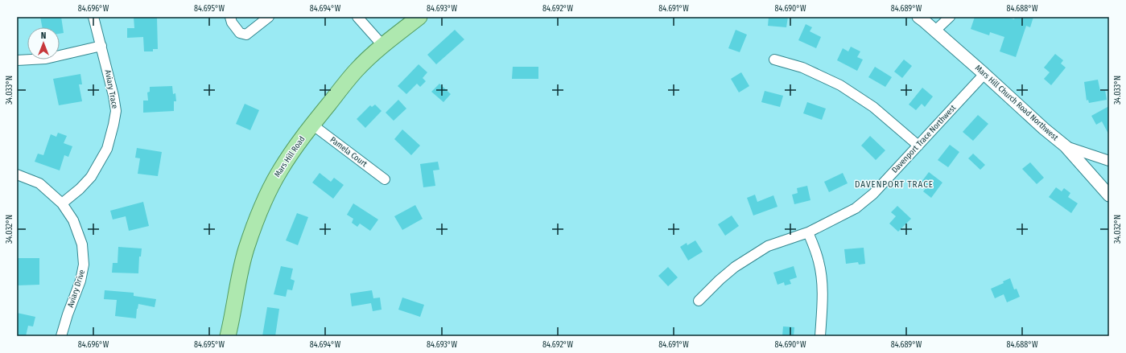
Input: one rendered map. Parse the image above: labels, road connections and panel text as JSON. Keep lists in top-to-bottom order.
{
  "streets": {
    "main road": ["Mars Hill Road"],
    "street": [
      "Aviary Trace",
      "Mars Hill Church Road Northwest",
      "Davenport Trace Northwest",
      "Pamela Court",
      "Aviary Drive"
    ]
  },
  "crossings": [
    ["Aviary Trace", "Aviary Drive"],
    ["Mars Hill Church Road Northwest", "Davenport Trace Northwest"],
    ["Pamela Court", "Mars Hill Road"]
  ],
  "districts": ["DAVENPORT TRACE"],
  "north": "top",
  "coordinates": [
    "84.696°W",
    "84.695°W",
    "84.694°W",
    "84.693°W",
    "84.692°W",
    "84.691°W",
    "84.690°W",
    "84.689°W",
    "84.688°W",
    "34.033°N",
    "34.032°N"
  ]
}
